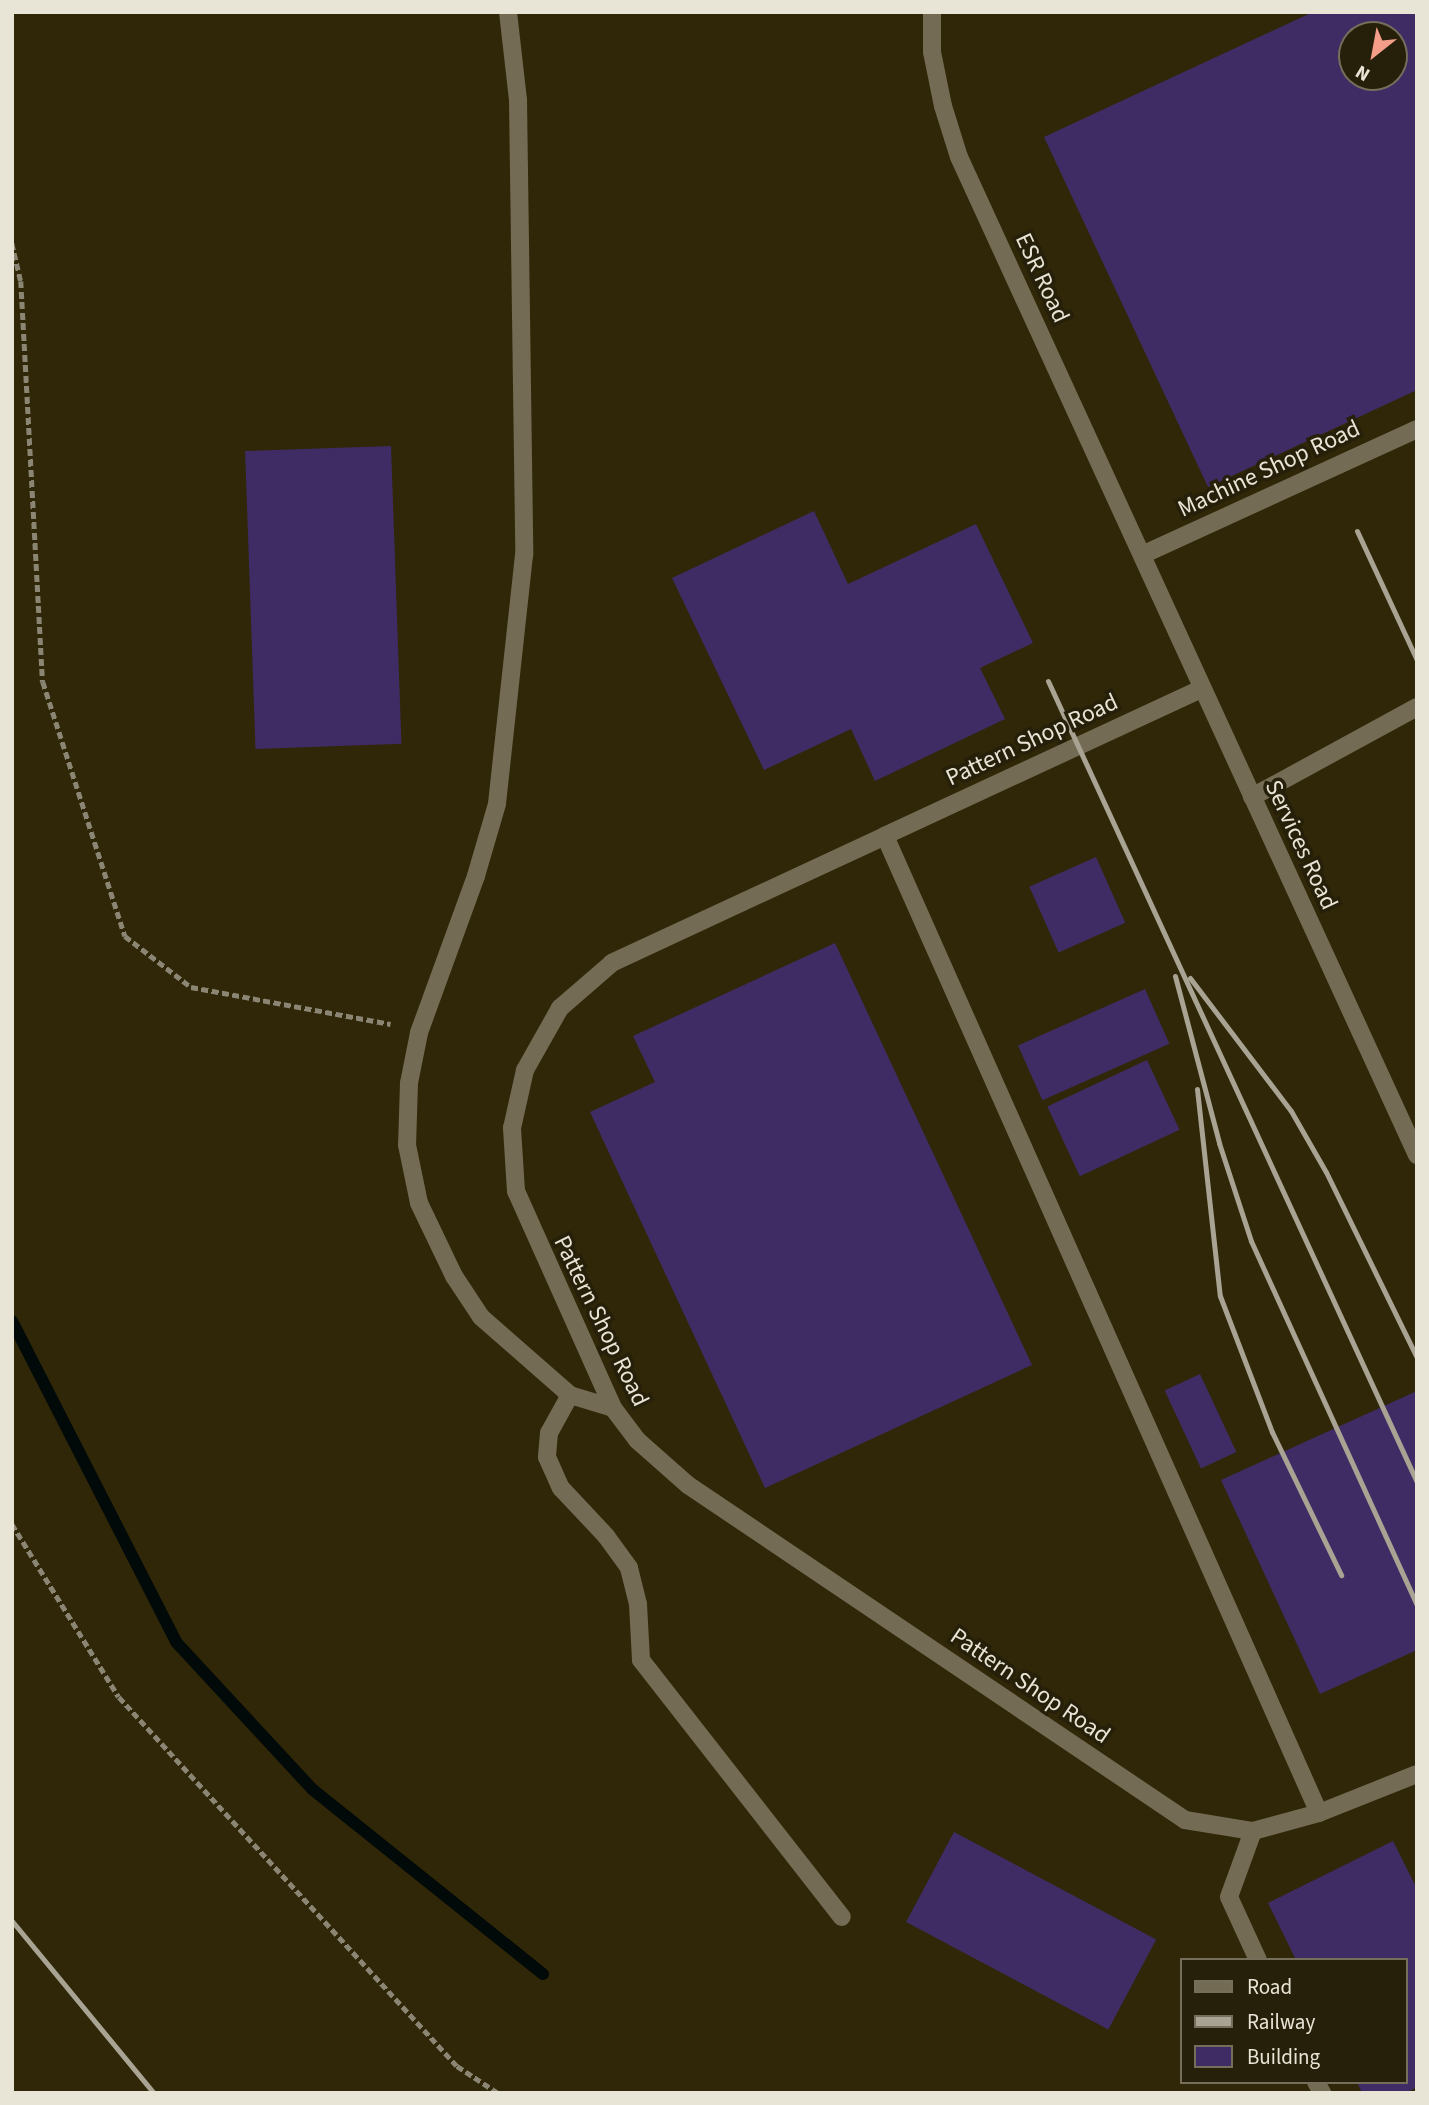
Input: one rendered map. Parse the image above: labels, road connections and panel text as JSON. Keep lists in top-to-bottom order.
{
  "streets": {
    "street": [
      "ESR Road",
      "Machine Shop Road",
      "Pattern Shop Road",
      "Services Road"
    ]
  },
  "crossings": [
    ["ESR Road", "Machine Shop Road"],
    ["ESR Road", "Services Road"],
    ["Machine Shop Road", "Services Road"],
    ["Pattern Shop Road", "Services Road"]
  ],
  "legend": ["Road", "Railway", "Building"],
  "north": "bottom left"
}
